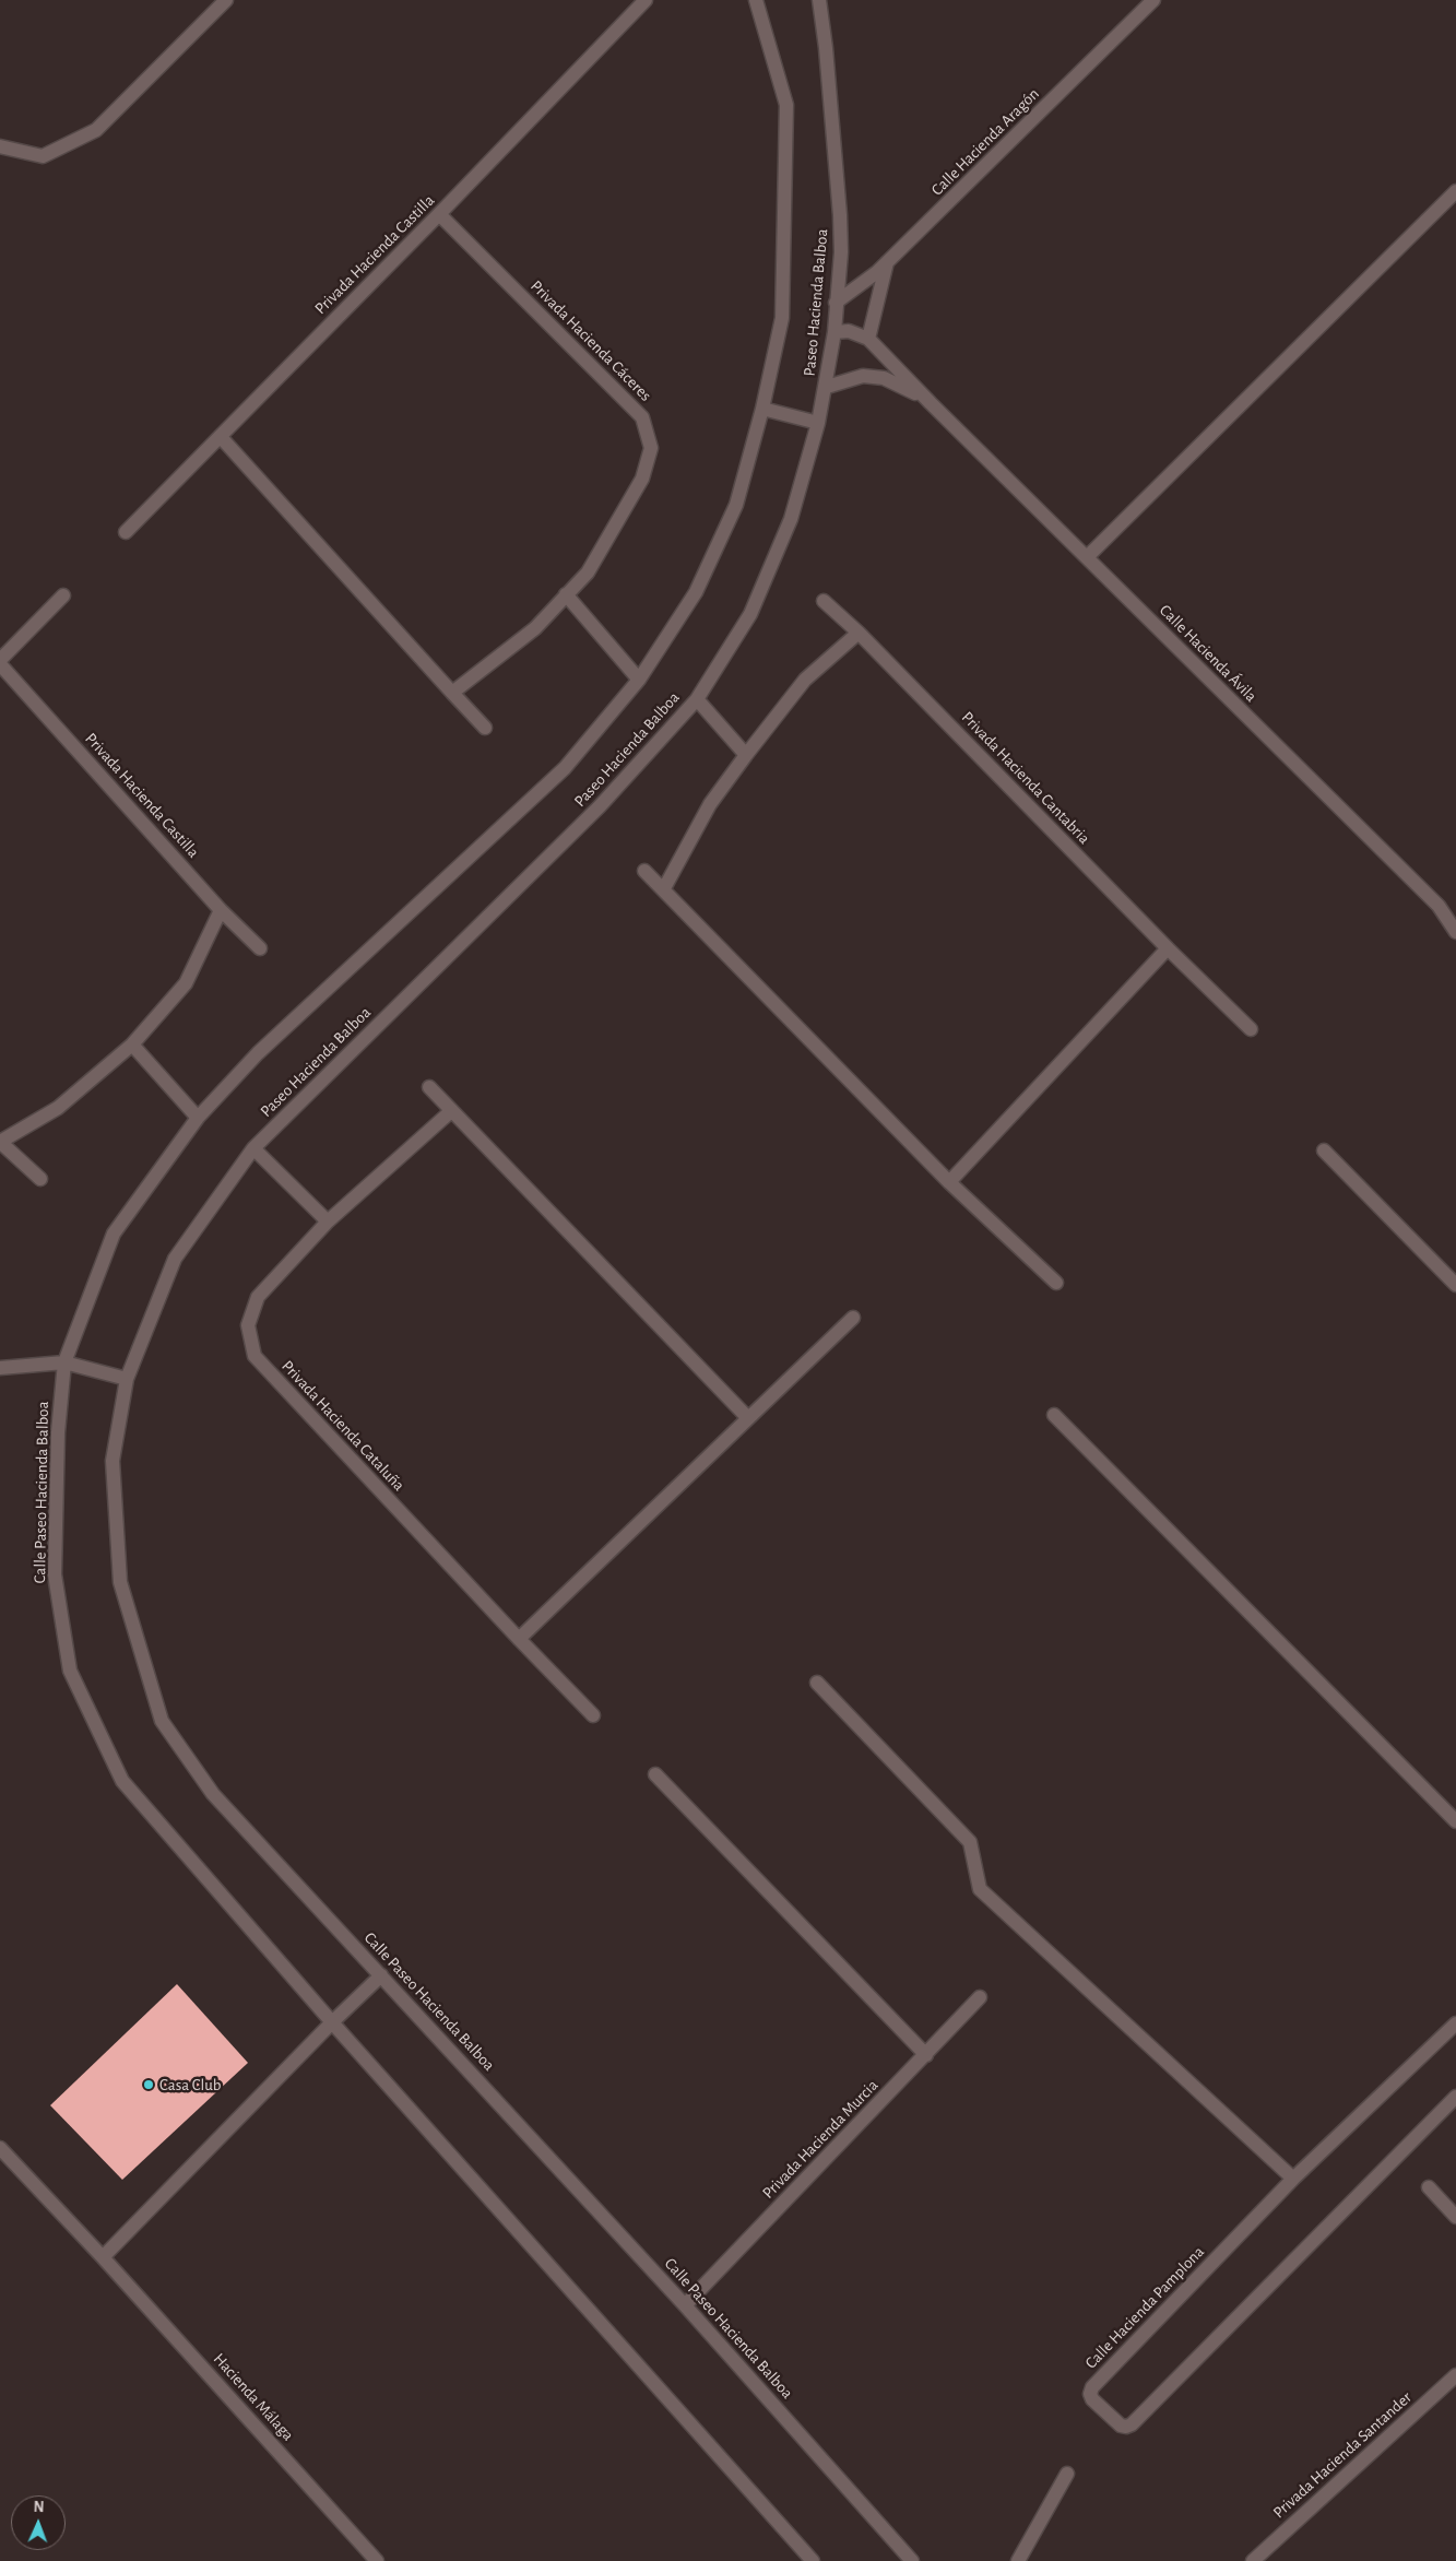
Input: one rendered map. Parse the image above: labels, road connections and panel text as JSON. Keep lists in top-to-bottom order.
{
  "streets": {
    "street": [
      "Calle Hacienda Aragón",
      "Privada Hacienda Castilla",
      "Paseo Hacienda Balboa",
      "Privada Hacienda Cáceres",
      "Calle Hacienda Ávila",
      "Privada Hacienda Cantabria",
      "Privada Hacienda Cataluña",
      "Calle Paseo Hacienda Balboa",
      "Privada Hacienda Murcia",
      "Calle Hacienda Pamplona",
      "Hacienda Málaga",
      "Privada Hacienda Santander"
    ]
  },
  "crossings": [
    ["Calle Hacienda Aragón", "Paseo Hacienda Balboa"],
    ["Privada Hacienda Castilla", "Privada Hacienda Cáceres"],
    ["Paseo Hacienda Balboa", "Calle Hacienda Ávila"],
    ["Paseo Hacienda Balboa", "Calle Paseo Hacienda Balboa"],
    ["Calle Paseo Hacienda Balboa", "Privada Hacienda Murcia"]
  ],
  "places": ["Casa Club"],
  "north": "top"
}
